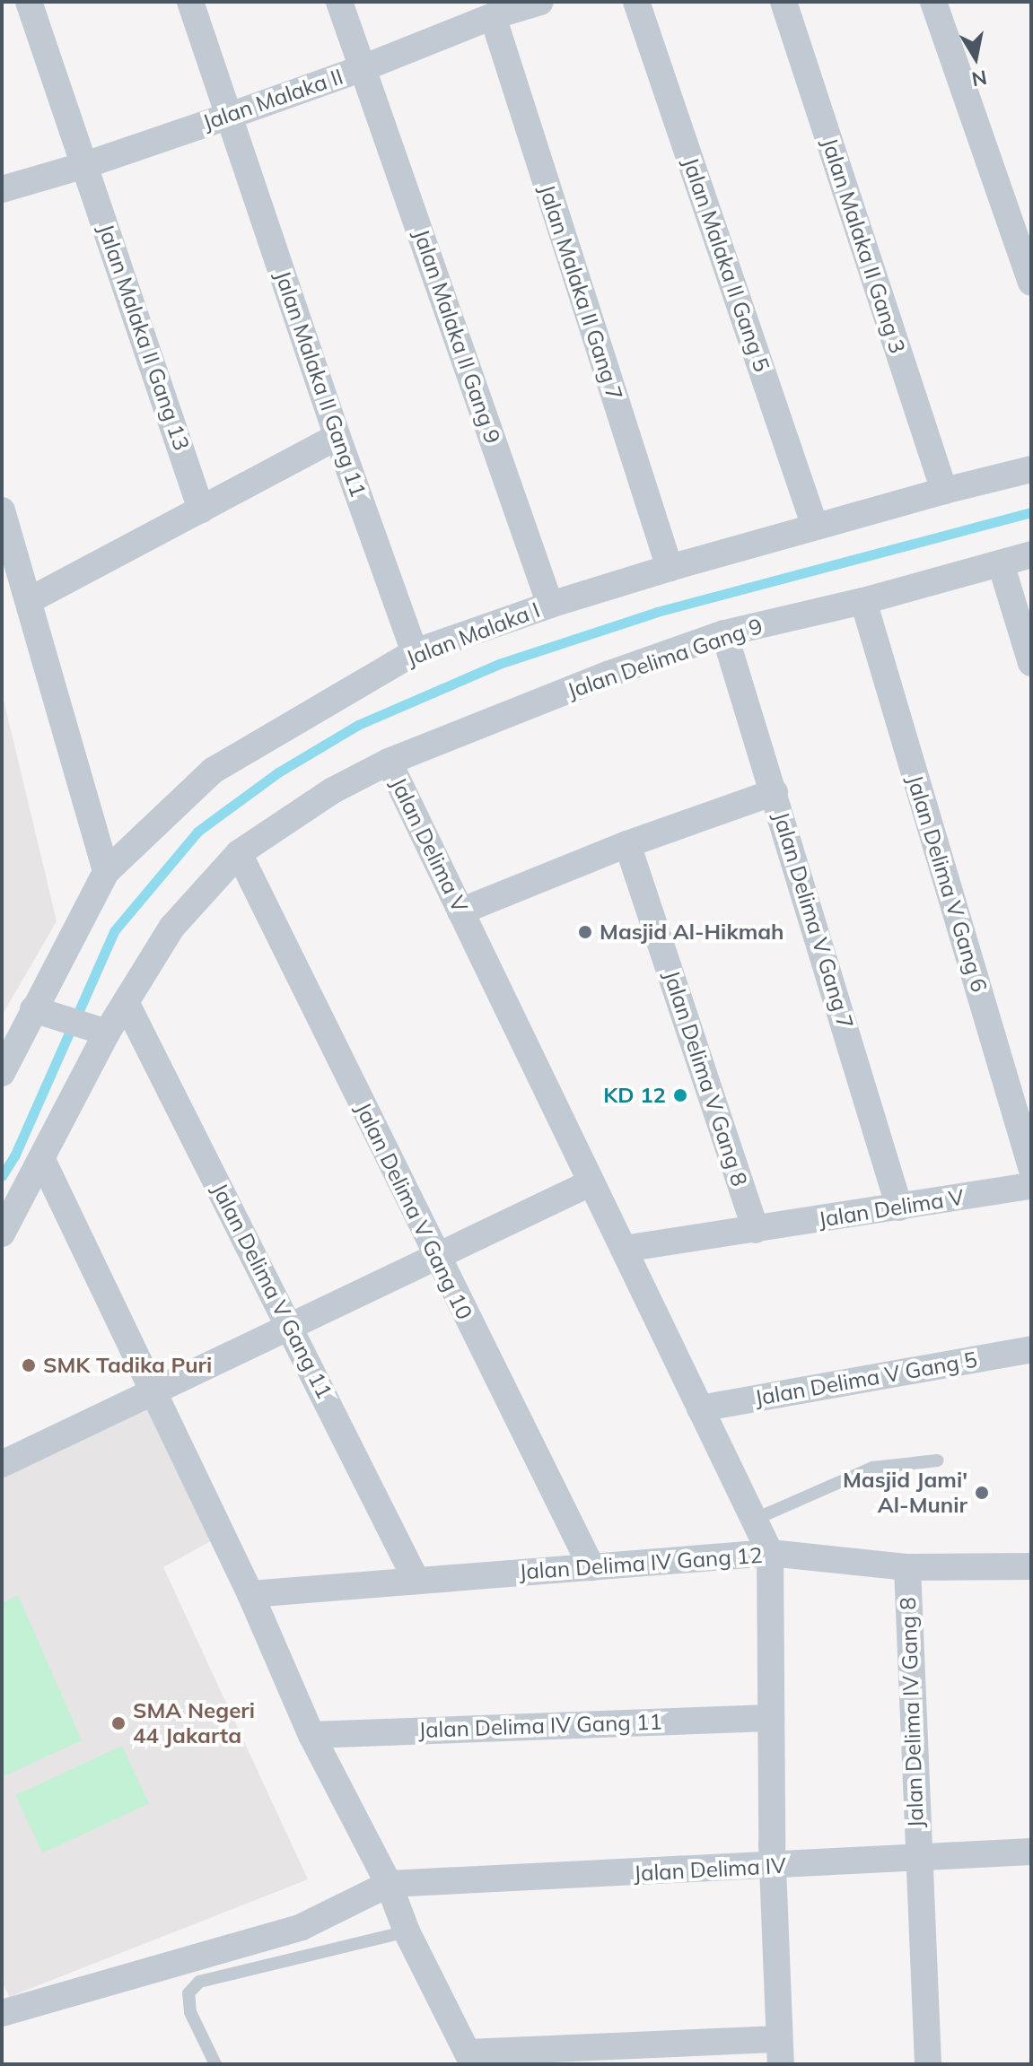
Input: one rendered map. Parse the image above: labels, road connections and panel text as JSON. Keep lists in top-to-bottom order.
{
  "streets": {
    "street": [
      "Jalan Malaka II",
      "Jalan Malaka II Gang 3",
      "Jalan Malaka II Gang 5",
      "Jalan Malaka II Gang 7",
      "Jalan Malaka II Gang 9",
      "Jalan Malaka II Gang 13",
      "Jalan Malaka II Gang 11",
      "Jalan Malaka I",
      "Jalan Delima Gang 9",
      "Jalan Delima V",
      "Jalan Delima V Gang 6",
      "Jalan Delima V Gang 7",
      "Jalan Delima V Gang 8",
      "Jalan Delima V Gang 10",
      "Jalan Delima V Gang 11",
      "Jalan Delima V Gang 5",
      "Jalan Delima IV Gang 12",
      "Jalan Delima IV Gang 8",
      "Jalan Delima IV Gang 11",
      "Jalan Delima IV"
    ]
  },
  "crossings": [
    ["Jalan Malaka II", "Jalan Malaka II Gang 7"],
    ["Jalan Malaka II", "Jalan Malaka II Gang 9"],
    ["Jalan Malaka II", "Jalan Malaka II Gang 13"],
    ["Jalan Malaka II", "Jalan Malaka II Gang 11"],
    ["Jalan Malaka II Gang 3", "Jalan Malaka I"],
    ["Jalan Malaka II Gang 5", "Jalan Malaka I"],
    ["Jalan Malaka II Gang 7", "Jalan Malaka I"],
    ["Jalan Malaka II Gang 9", "Jalan Malaka I"],
    ["Jalan Malaka II Gang 11", "Jalan Malaka I"],
    ["Jalan Delima Gang 9", "Jalan Delima V"],
    ["Jalan Delima Gang 9", "Jalan Delima V Gang 6"],
    ["Jalan Delima Gang 9", "Jalan Delima V Gang 7"],
    ["Jalan Delima V", "Jalan Delima V Gang 7"],
    ["Jalan Delima V", "Jalan Delima V Gang 8"],
    ["Jalan Delima V", "Jalan Delima V Gang 10"],
    ["Jalan Delima V", "Jalan Delima V Gang 11"],
    ["Jalan Delima V", "Jalan Delima V Gang 5"],
    ["Jalan Delima V", "Jalan Delima IV Gang 12"],
    ["Jalan Delima V Gang 10", "Jalan Delima IV Gang 12"],
    ["Jalan Delima V Gang 11", "Jalan Delima IV Gang 12"],
    ["Jalan Delima IV Gang 12", "Jalan Delima IV Gang 8"],
    ["Jalan Delima IV Gang 8", "Jalan Delima IV"]
  ],
  "places": [
    "Masjid Al-Hikmah",
    "KD 12",
    "SMK Tadika Puri",
    "Masjid Jami' Al-Munir",
    "SMA Negeri 44 Jakarta"
  ],
  "north": "bottom"
}
